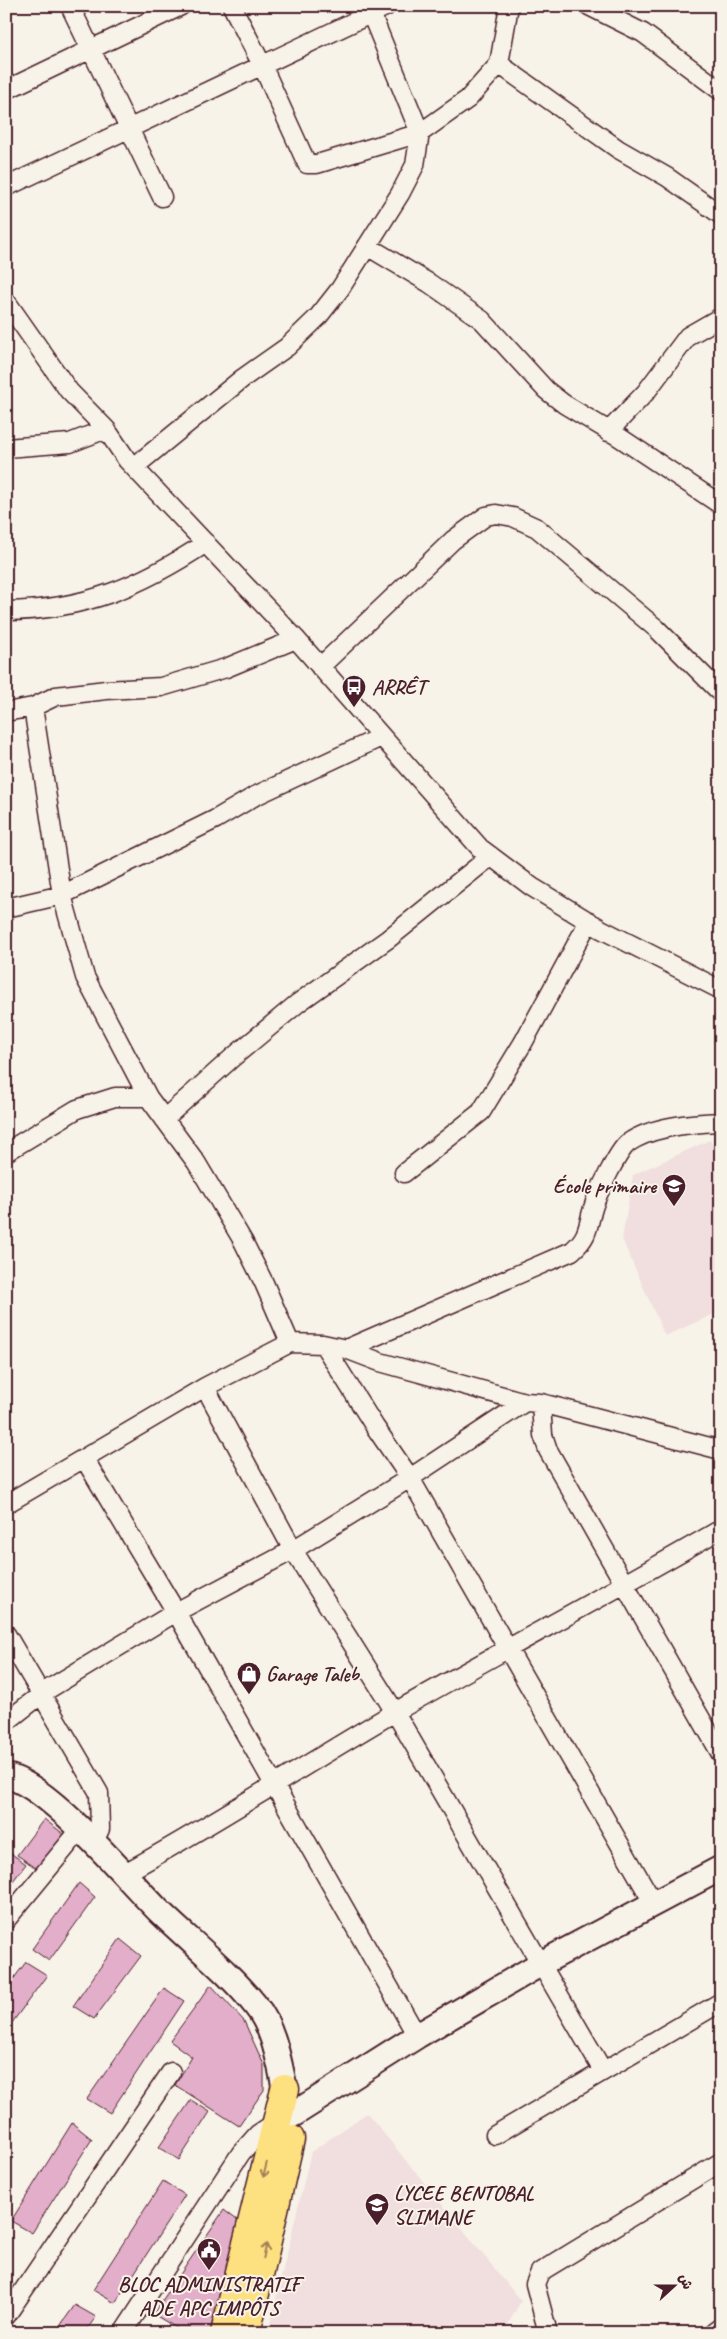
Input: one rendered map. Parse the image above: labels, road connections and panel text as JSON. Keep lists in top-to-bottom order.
{
  "places": {
    "bus stop": ["ARRÊT"],
    "school or university": ["École primaire", "LYCEE BENTOBAL SLIMANE"],
    "shop": ["Garage Taleb"],
    "public building": ["BLOC ADMINISTRATIF ADE APC IMPÔTS"]
  },
  "north": "right"
}
